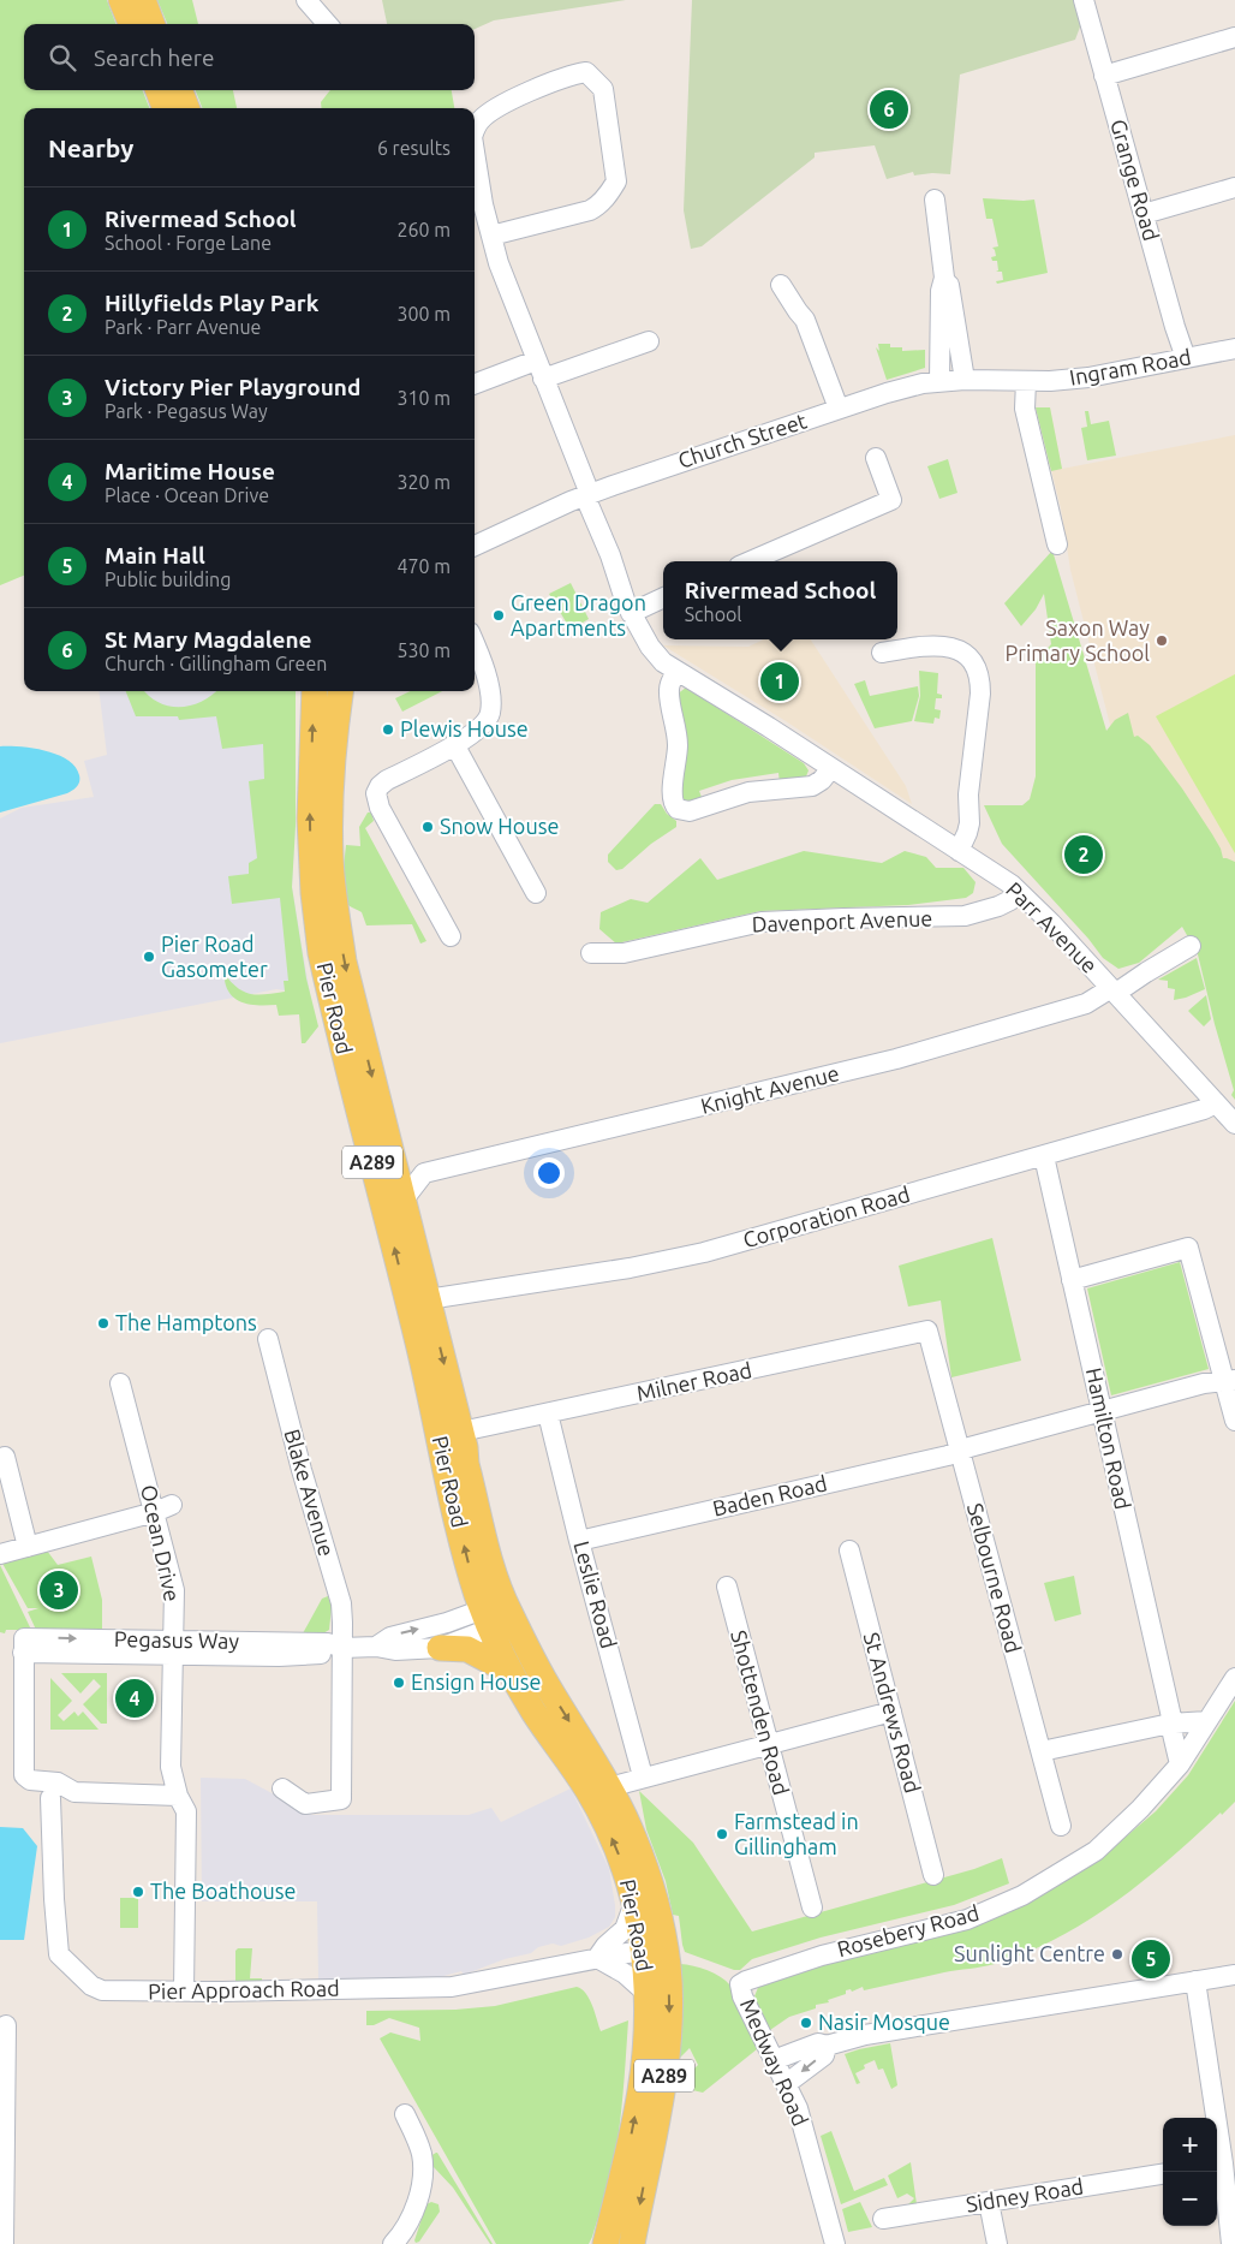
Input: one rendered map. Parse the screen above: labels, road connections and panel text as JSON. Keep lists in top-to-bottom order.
{
  "streets": {
    "main road": ["Pier Road", "A289", "Pegasus Way"],
    "street": [
      "Grange Road",
      "Ingram Road",
      "Church Street",
      "Davenport Avenue",
      "Parr Avenue",
      "Knight Avenue",
      "Corporation Road",
      "Milner Road",
      "Hamilton Road",
      "Blake Avenue",
      "Baden Road",
      "Ocean Drive",
      "Selbourne Road",
      "Leslie Road",
      "Shottenden Road",
      "St Andrews Road",
      "Rosebery Road",
      "Pier Approach Road",
      "Medway Road",
      "Sidney Road"
    ]
  },
  "crossings": [
    ["Grange Road", "Ingram Road"],
    ["Ingram Road", "Church Street"],
    ["Church Street", "Parr Avenue"],
    ["Davenport Avenue", "Parr Avenue"],
    ["Parr Avenue", "Knight Avenue"],
    ["Parr Avenue", "Corporation Road"],
    ["Pier Road", "Corporation Road"],
    ["Pier Road", "Milner Road"],
    ["Pier Road", "Pegasus Way"],
    ["Pier Road", "Pier Approach Road"],
    ["Corporation Road", "Hamilton Road"],
    ["Milner Road", "Selbourne Road"],
    ["Milner Road", "Leslie Road"],
    ["Hamilton Road", "Baden Road"],
    ["Hamilton Road", "Rosebery Road"],
    ["Blake Avenue", "Pegasus Way"],
    ["Baden Road", "Selbourne Road"],
    ["Baden Road", "Leslie Road"],
    ["Ocean Drive", "Pegasus Way"],
    ["Ocean Drive", "Pier Approach Road"],
    ["Rosebery Road", "Medway Road"]
  ],
  "places": [
    "Green Dragon Apartments",
    "Saxon Way Primary School",
    "Plewis House",
    "Snow House",
    "Pier Road Gasometer",
    "The Hamptons",
    "Ensign House",
    "Farmstead in Gillingham",
    "The Boathouse",
    "Sunlight Centre",
    "Nasir Mosque"
  ],
  "page": {
    "search": "Search here",
    "pins": [
      "6",
      "1",
      "2",
      "3",
      "4",
      "5"
    ],
    "heading": ["Nearby", "6 results"],
    "list": [
      {
        "mark": "1",
        "name": "Rivermead School",
        "note": "School · Forge Lane",
        "value": "260 m"
      },
      {
        "mark": "2",
        "name": "Hillyfields Play Park",
        "note": "Park · Parr Avenue",
        "value": "300 m"
      },
      {
        "mark": "3",
        "name": "Victory Pier Playground",
        "note": "Park · Pegasus Way",
        "value": "310 m"
      },
      {
        "mark": "4",
        "name": "Maritime House",
        "note": "Place · Ocean Drive",
        "value": "320 m"
      },
      {
        "mark": "5",
        "name": "Main Hall",
        "note": "Public building",
        "value": "470 m"
      },
      {
        "mark": "6",
        "name": "St Mary Magdalene",
        "note": "Church · Gillingham Green",
        "value": "530 m"
      }
    ],
    "popup": ["Rivermead School", "School"],
    "map_buttons": ["+", "−"]
  }
}
